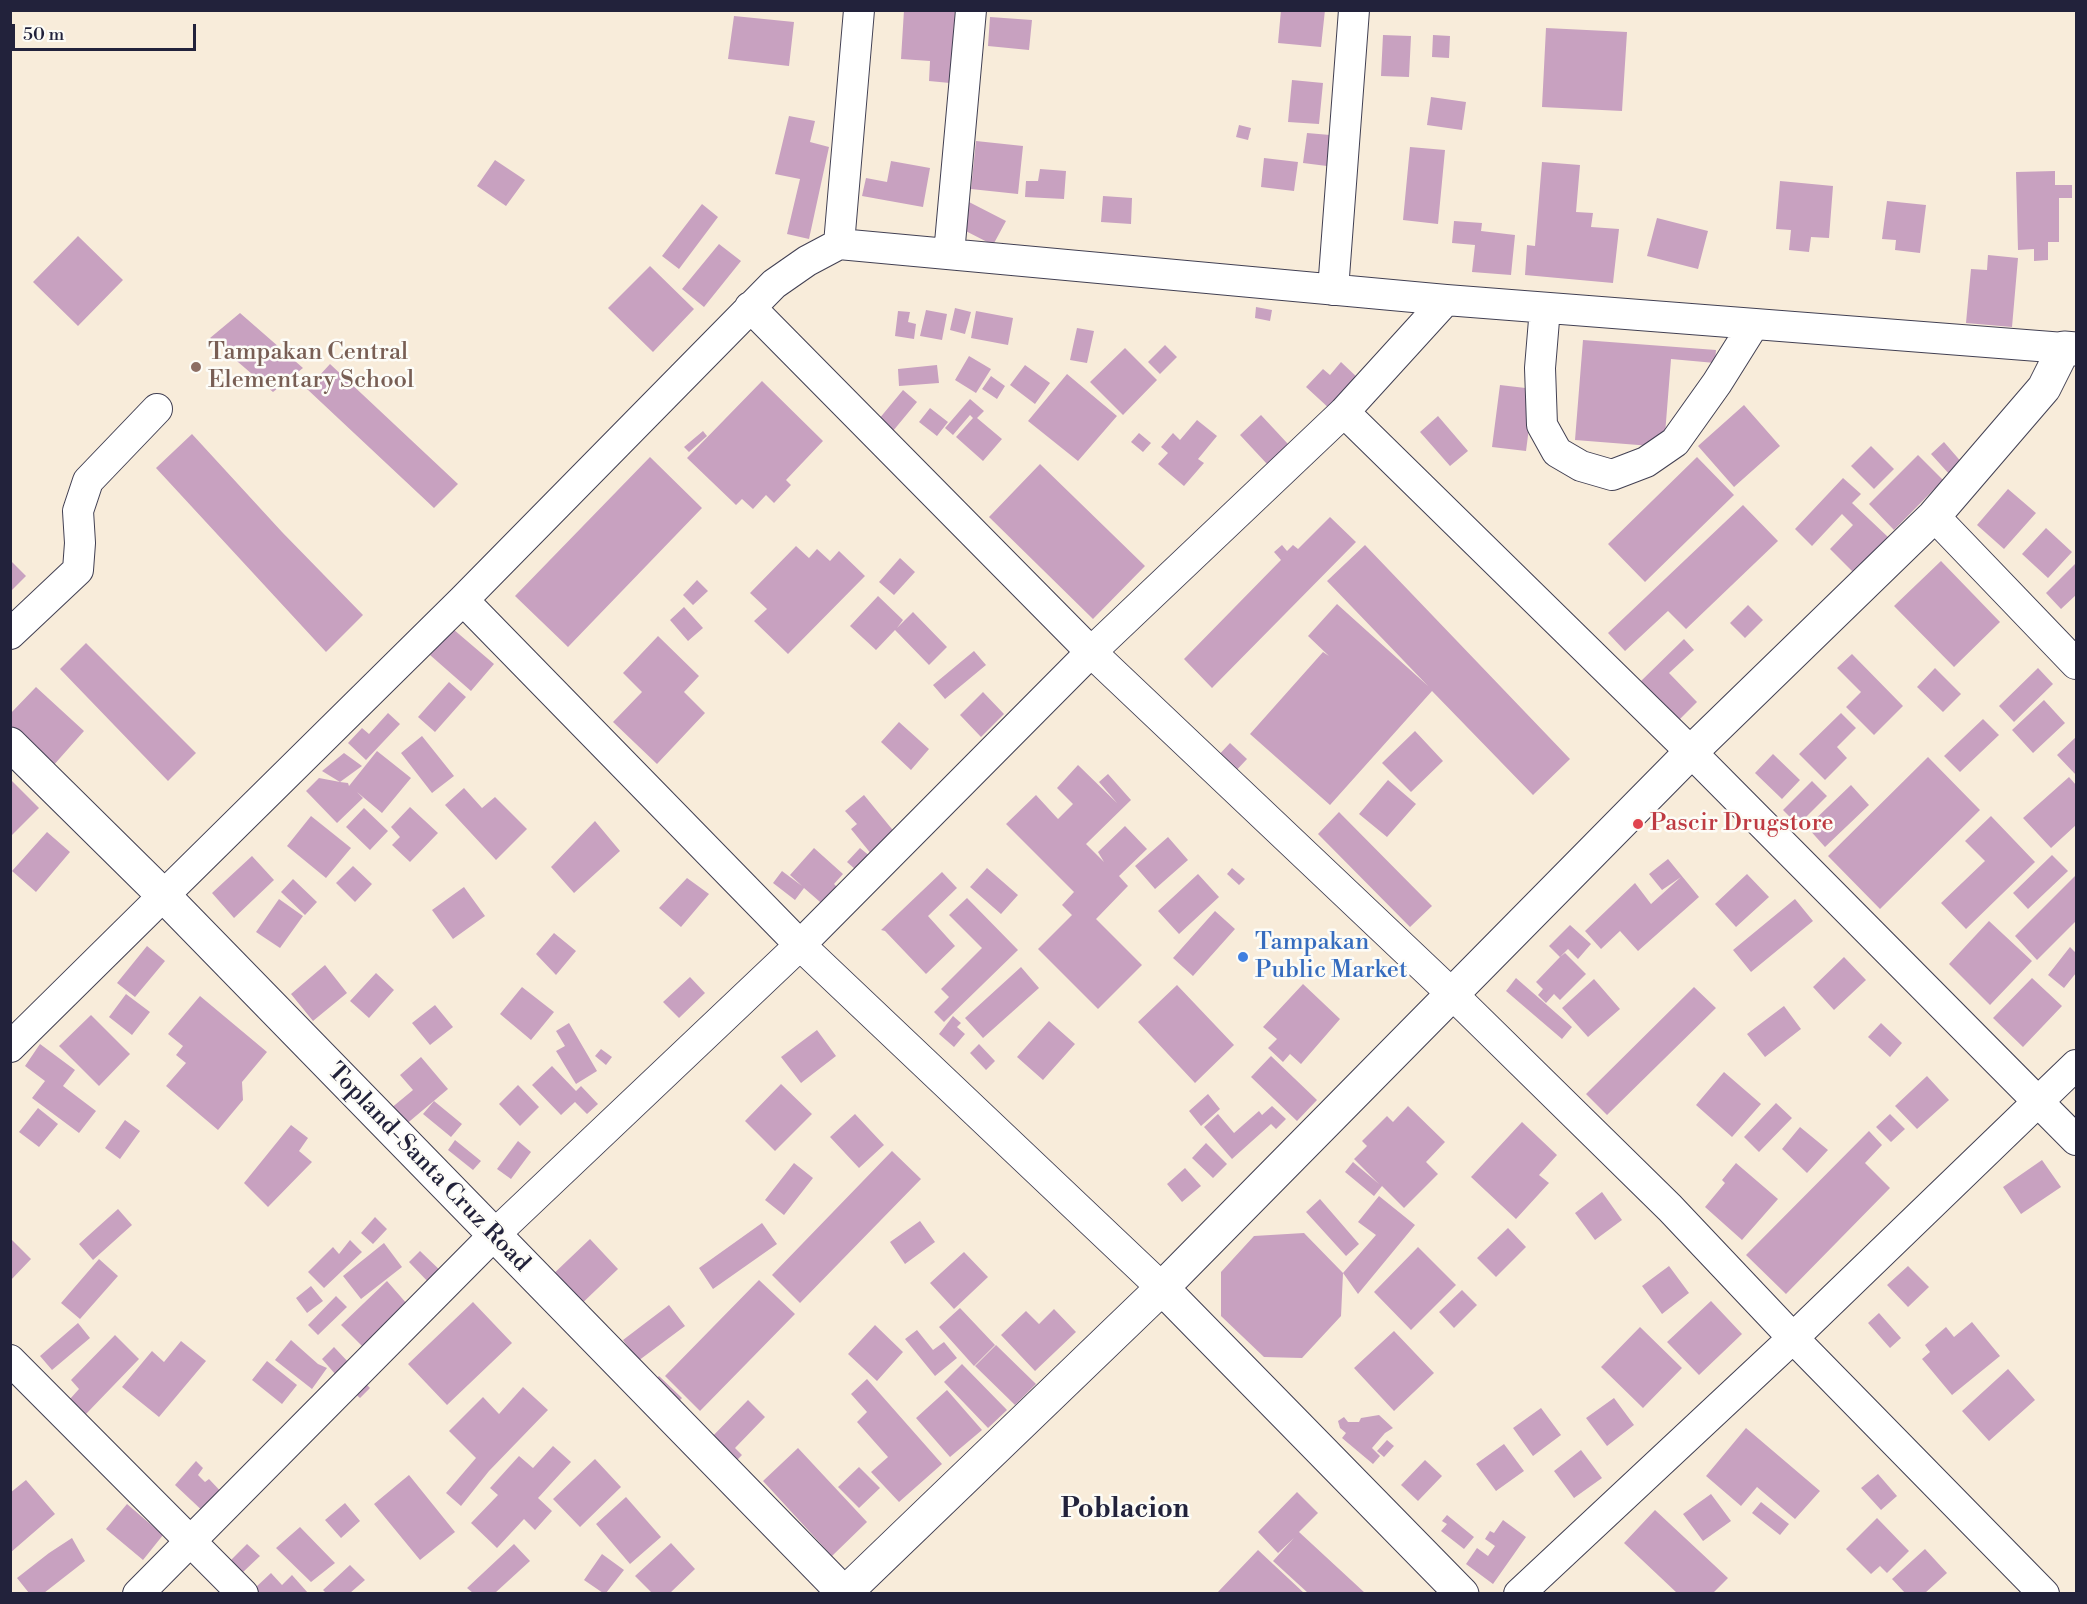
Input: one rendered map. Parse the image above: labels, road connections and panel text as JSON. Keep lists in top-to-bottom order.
{
  "streets": {
    "main road": ["Topland-Santa Cruz Road"]
  },
  "districts": ["Poblacion"],
  "places": ["Tampakan Central Elementary School", "Pascir Drugstore", "Tampakan Public Market"],
  "scale_bar": "50 m"
}
